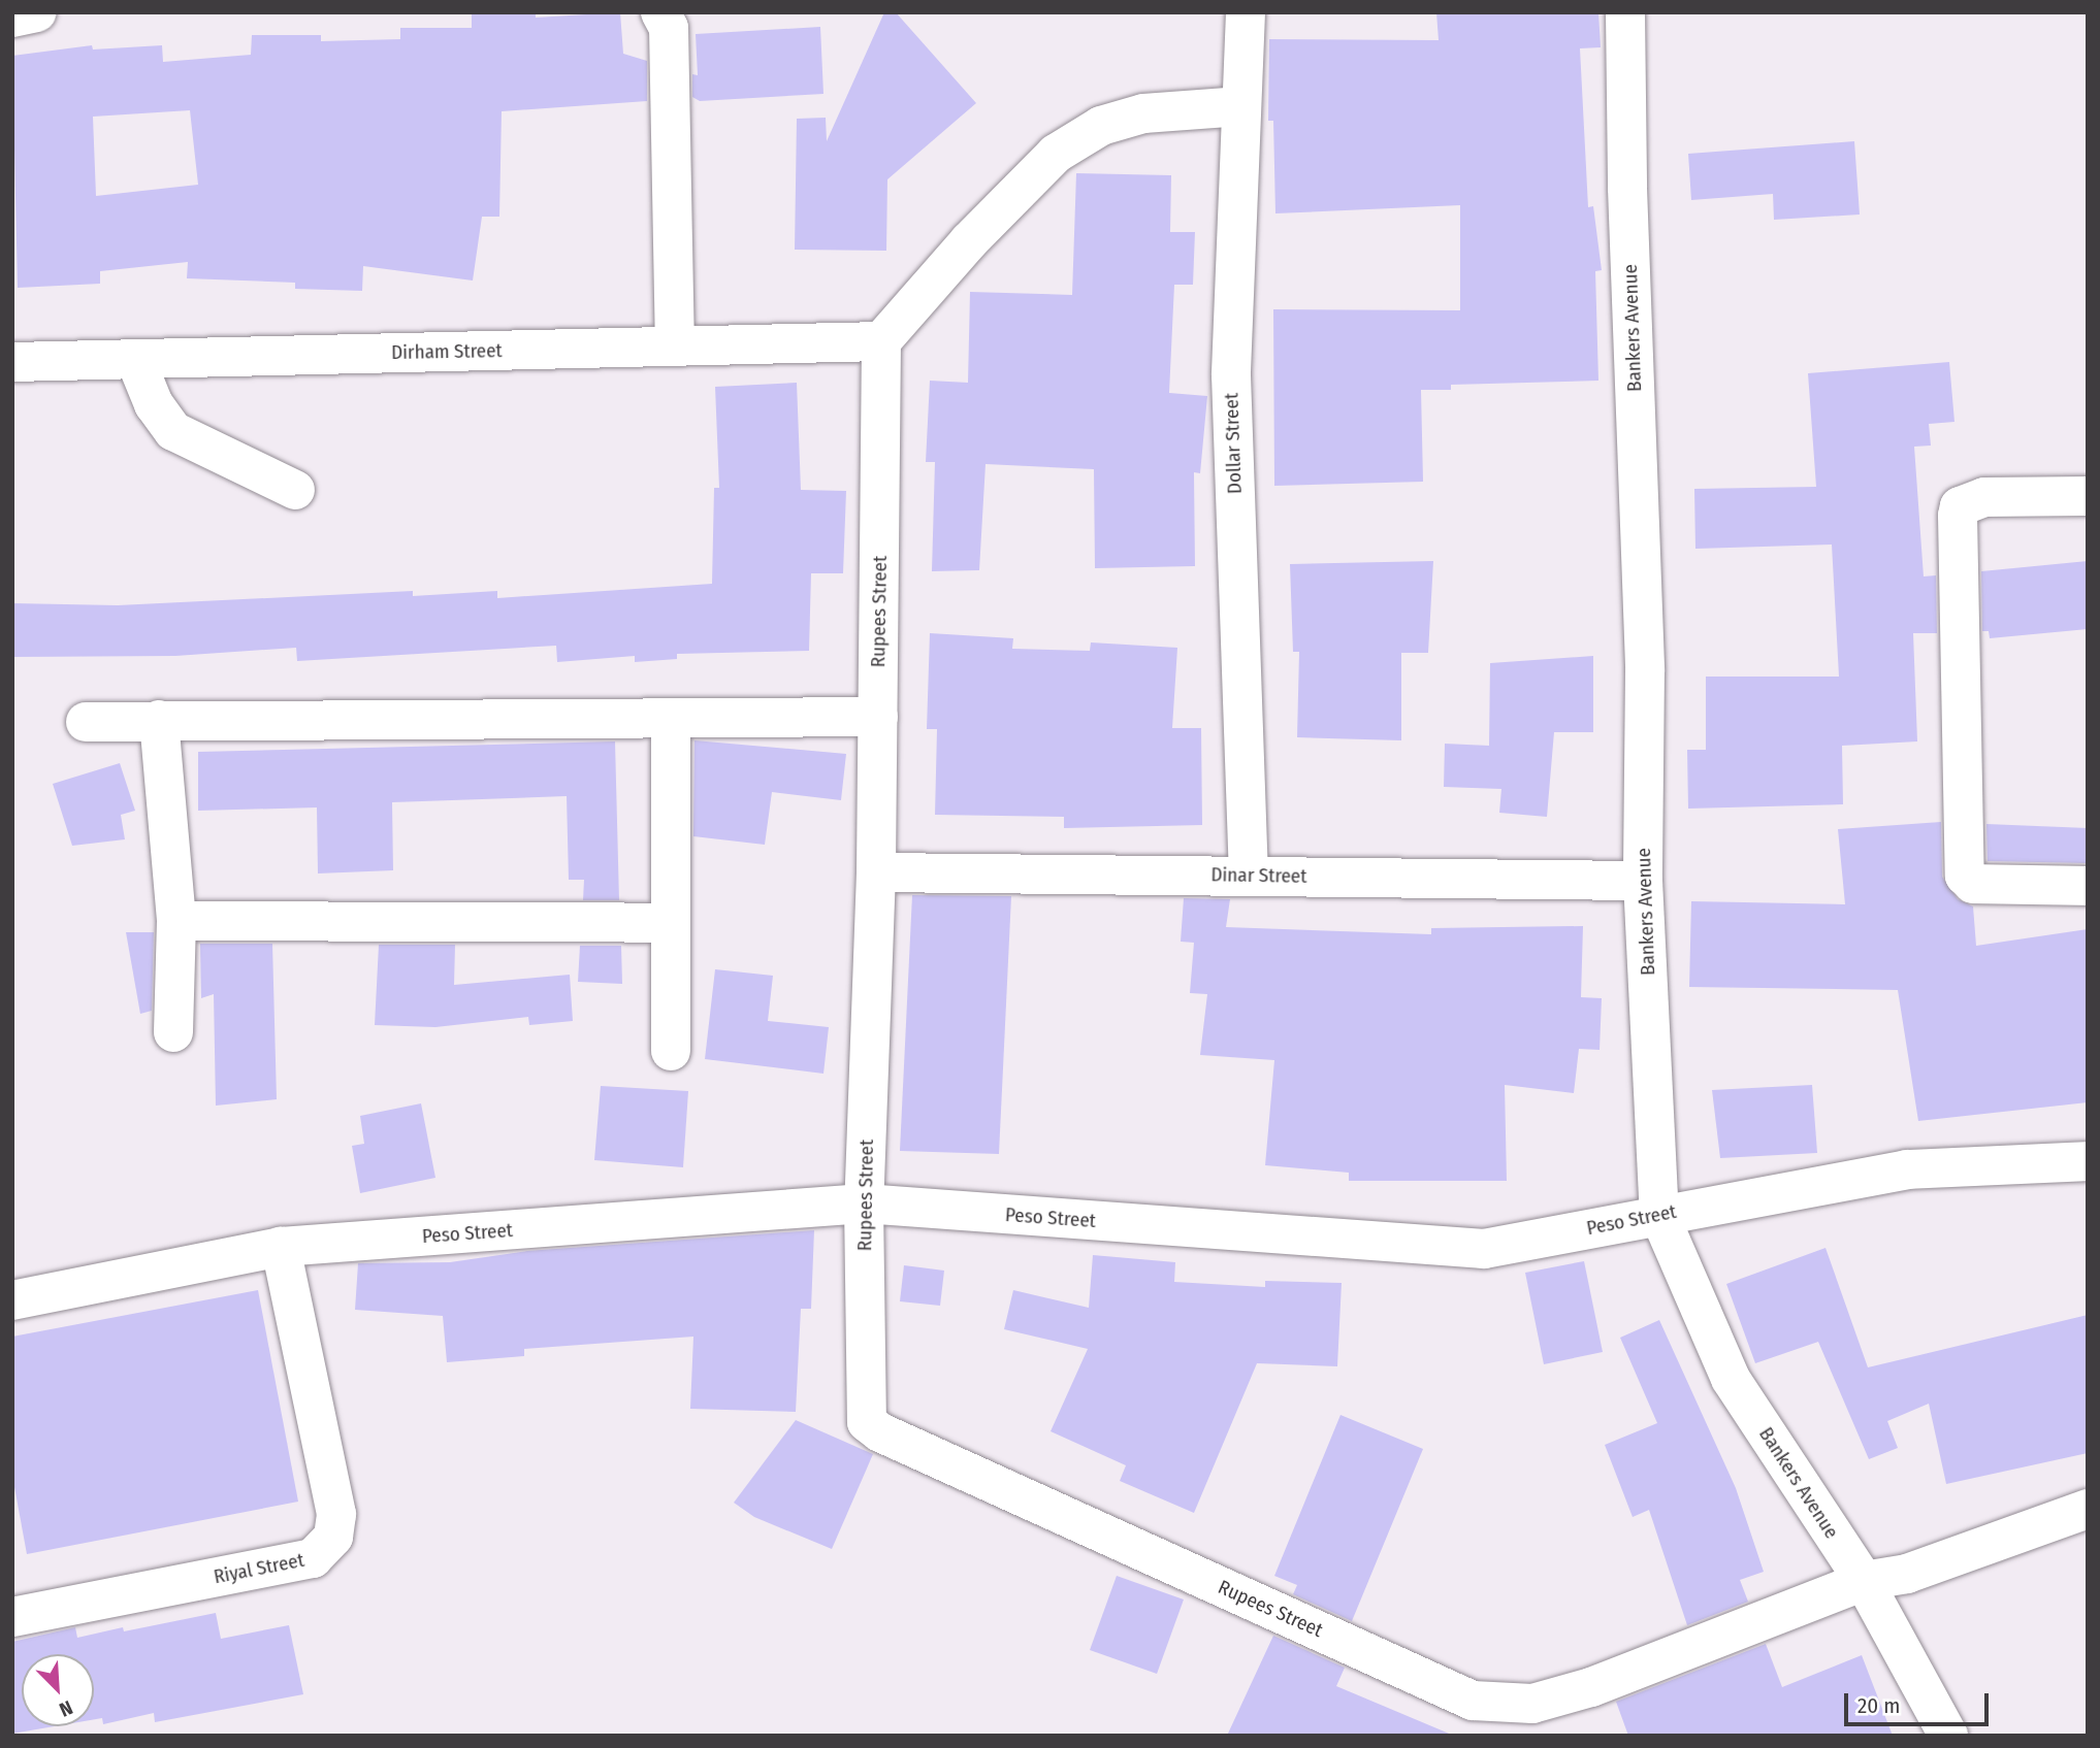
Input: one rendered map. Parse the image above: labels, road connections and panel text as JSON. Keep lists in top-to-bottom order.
{
  "streets": {
    "street": [
      "Bankers Avenue",
      "Dirham Street",
      "Dollar Street",
      "Rupees Street",
      "Dinar Street",
      "Peso Street",
      "Riyal Street"
    ]
  },
  "crossings": [
    ["Bankers Avenue", "Rupees Street"],
    ["Bankers Avenue", "Dinar Street"],
    ["Bankers Avenue", "Peso Street"],
    ["Dirham Street", "Rupees Street"],
    ["Dollar Street", "Dinar Street"],
    ["Rupees Street", "Dinar Street"],
    ["Rupees Street", "Peso Street"],
    ["Peso Street", "Riyal Street"]
  ],
  "scale_bar": "20 m",
  "north": "bottom right"
}
